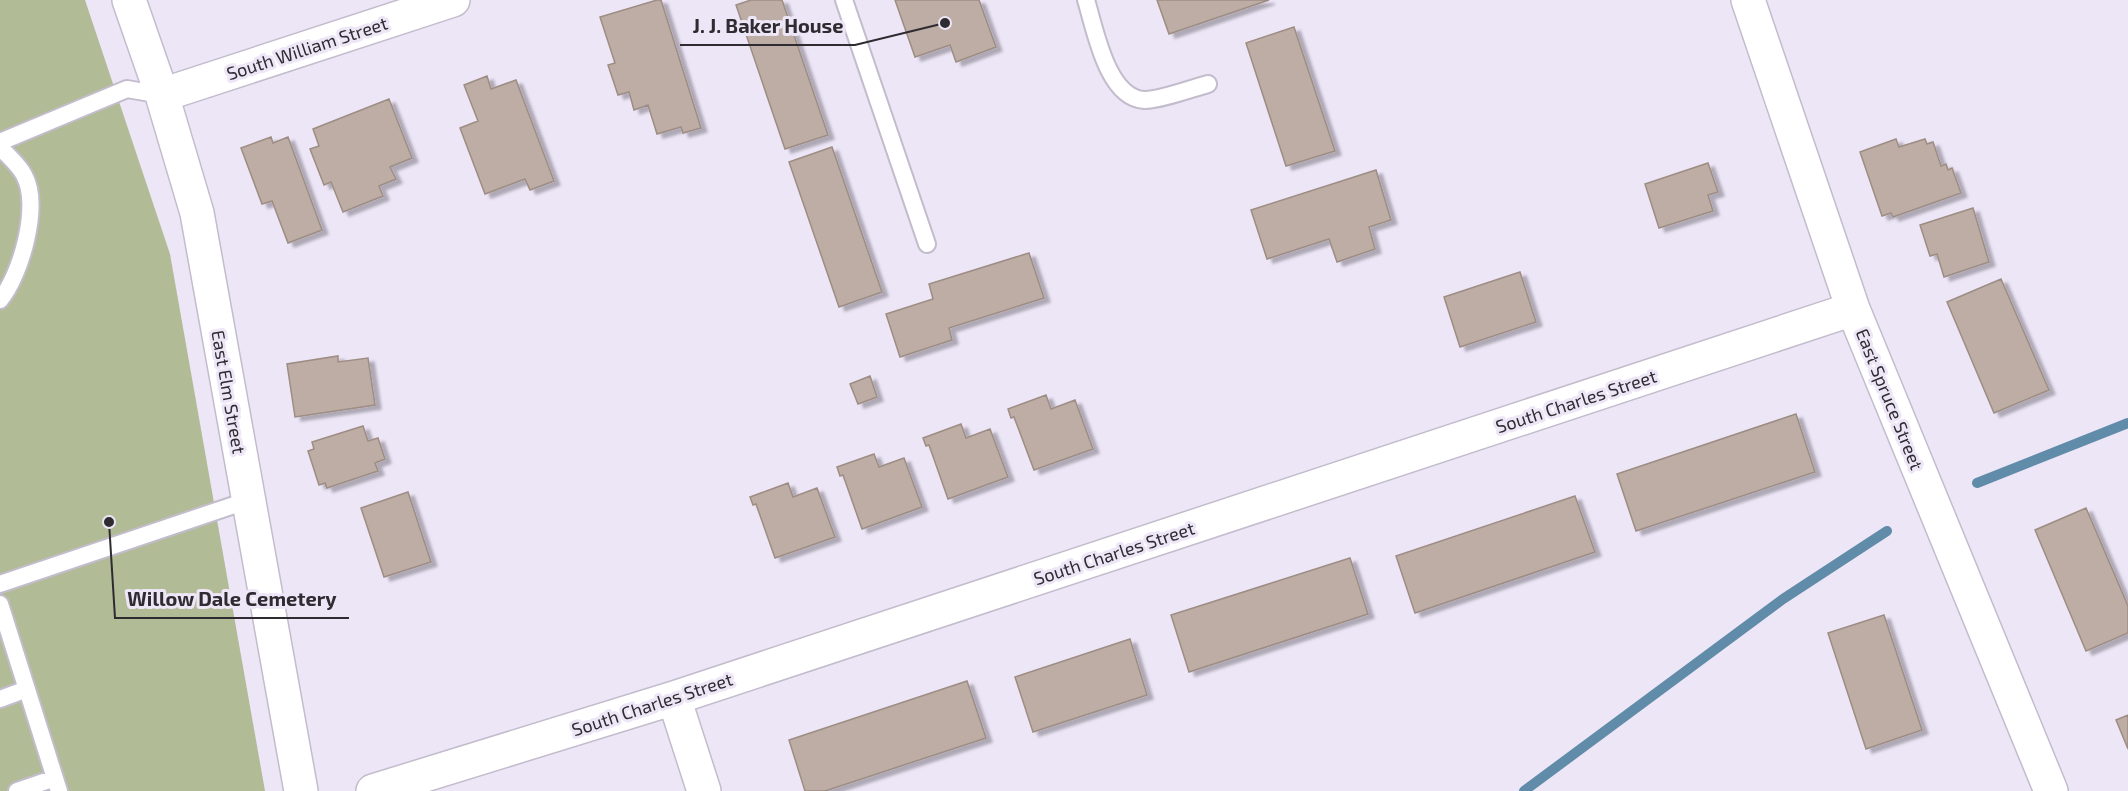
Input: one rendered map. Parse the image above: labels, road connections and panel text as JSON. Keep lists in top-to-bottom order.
{
  "streets": {
    "street": [
      "South William Street",
      "East Elm Street",
      "East Spruce Street",
      "South Charles Street"
    ]
  },
  "crossings": [
    ["South William Street", "East Elm Street"],
    ["East Spruce Street", "South Charles Street"]
  ],
  "places": ["J. J. Baker House", "Willow Dale Cemetery"]
}
